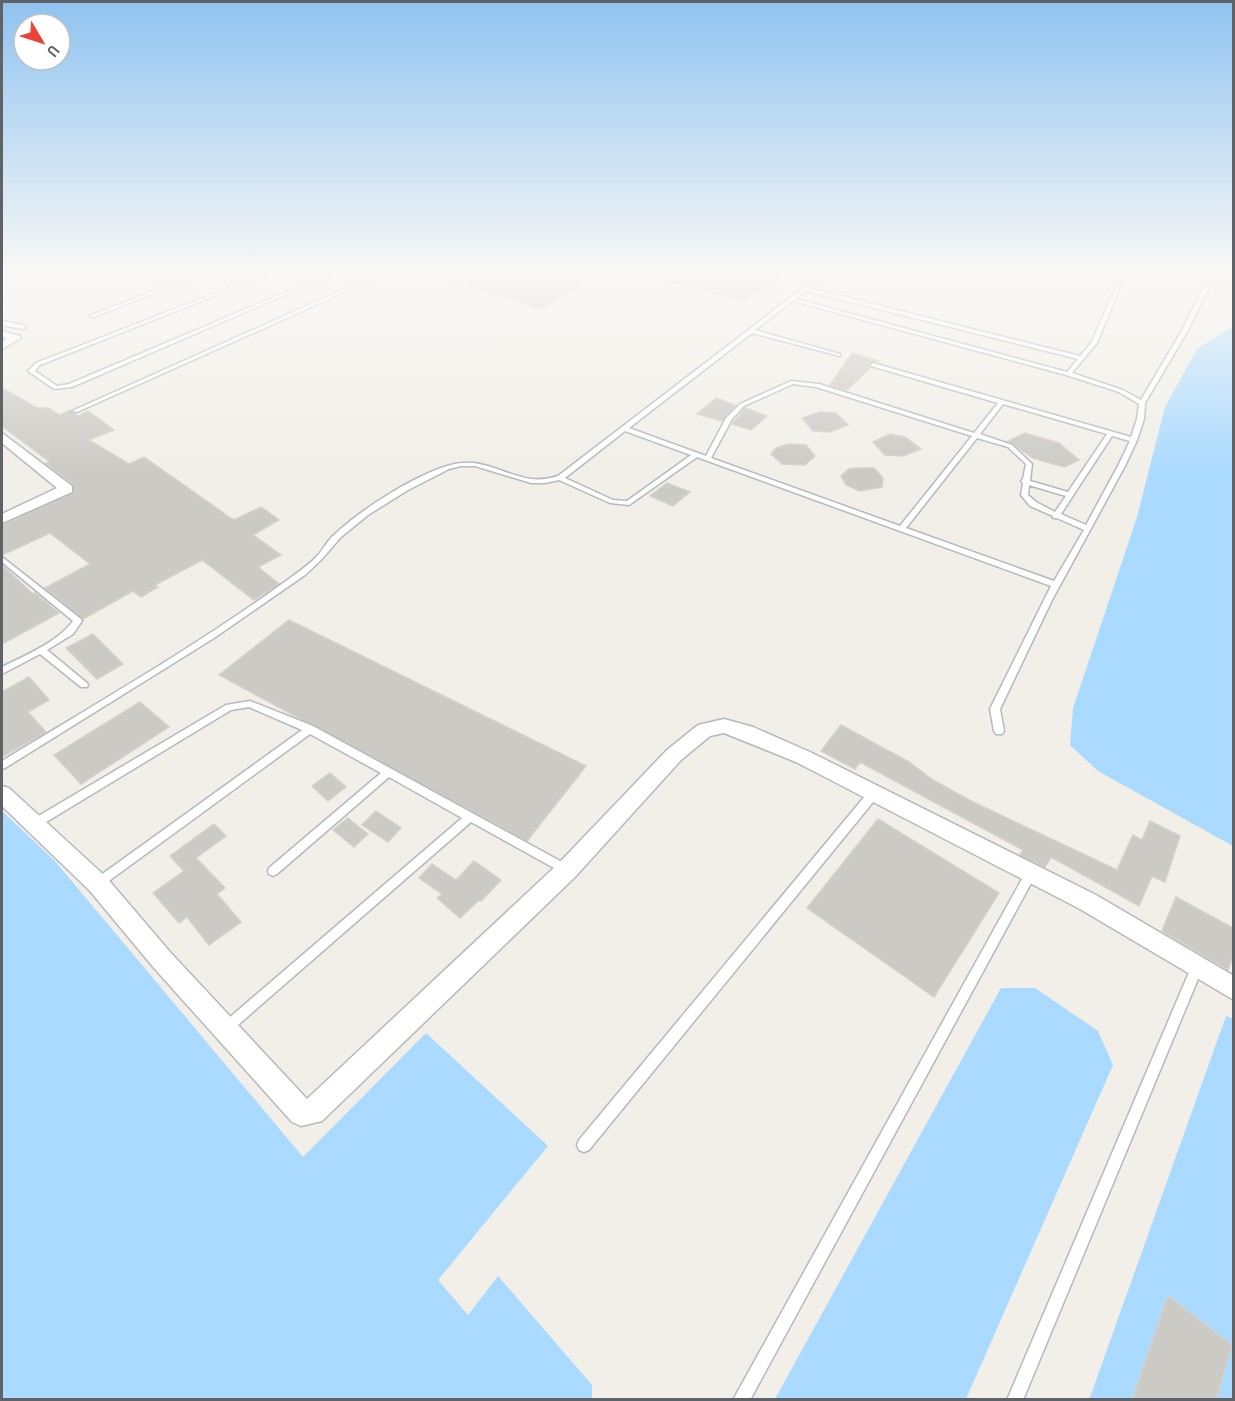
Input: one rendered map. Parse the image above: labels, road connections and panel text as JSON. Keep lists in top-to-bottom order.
{
  "north": "bottom right"
}
